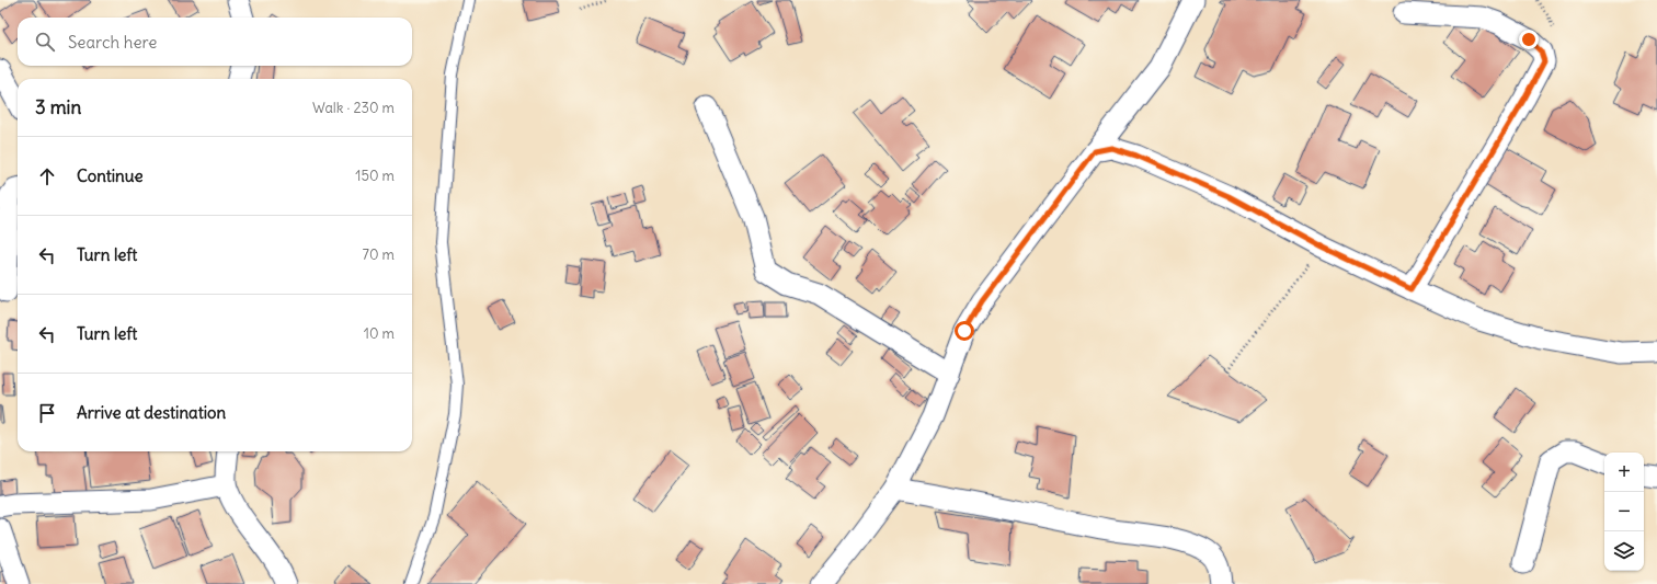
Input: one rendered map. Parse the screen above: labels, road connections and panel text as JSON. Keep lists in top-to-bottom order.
{
  "page": {
    "search": "Search here",
    "heading": ["3 min", "Walk · 230 m"],
    "list": [
      ["Continue", "150 m"],
      ["Turn left", "70 m"],
      ["Turn left", "10 m"],
      "Arrive at destination"
    ],
    "map_buttons": ["+", "−"]
  }
}
